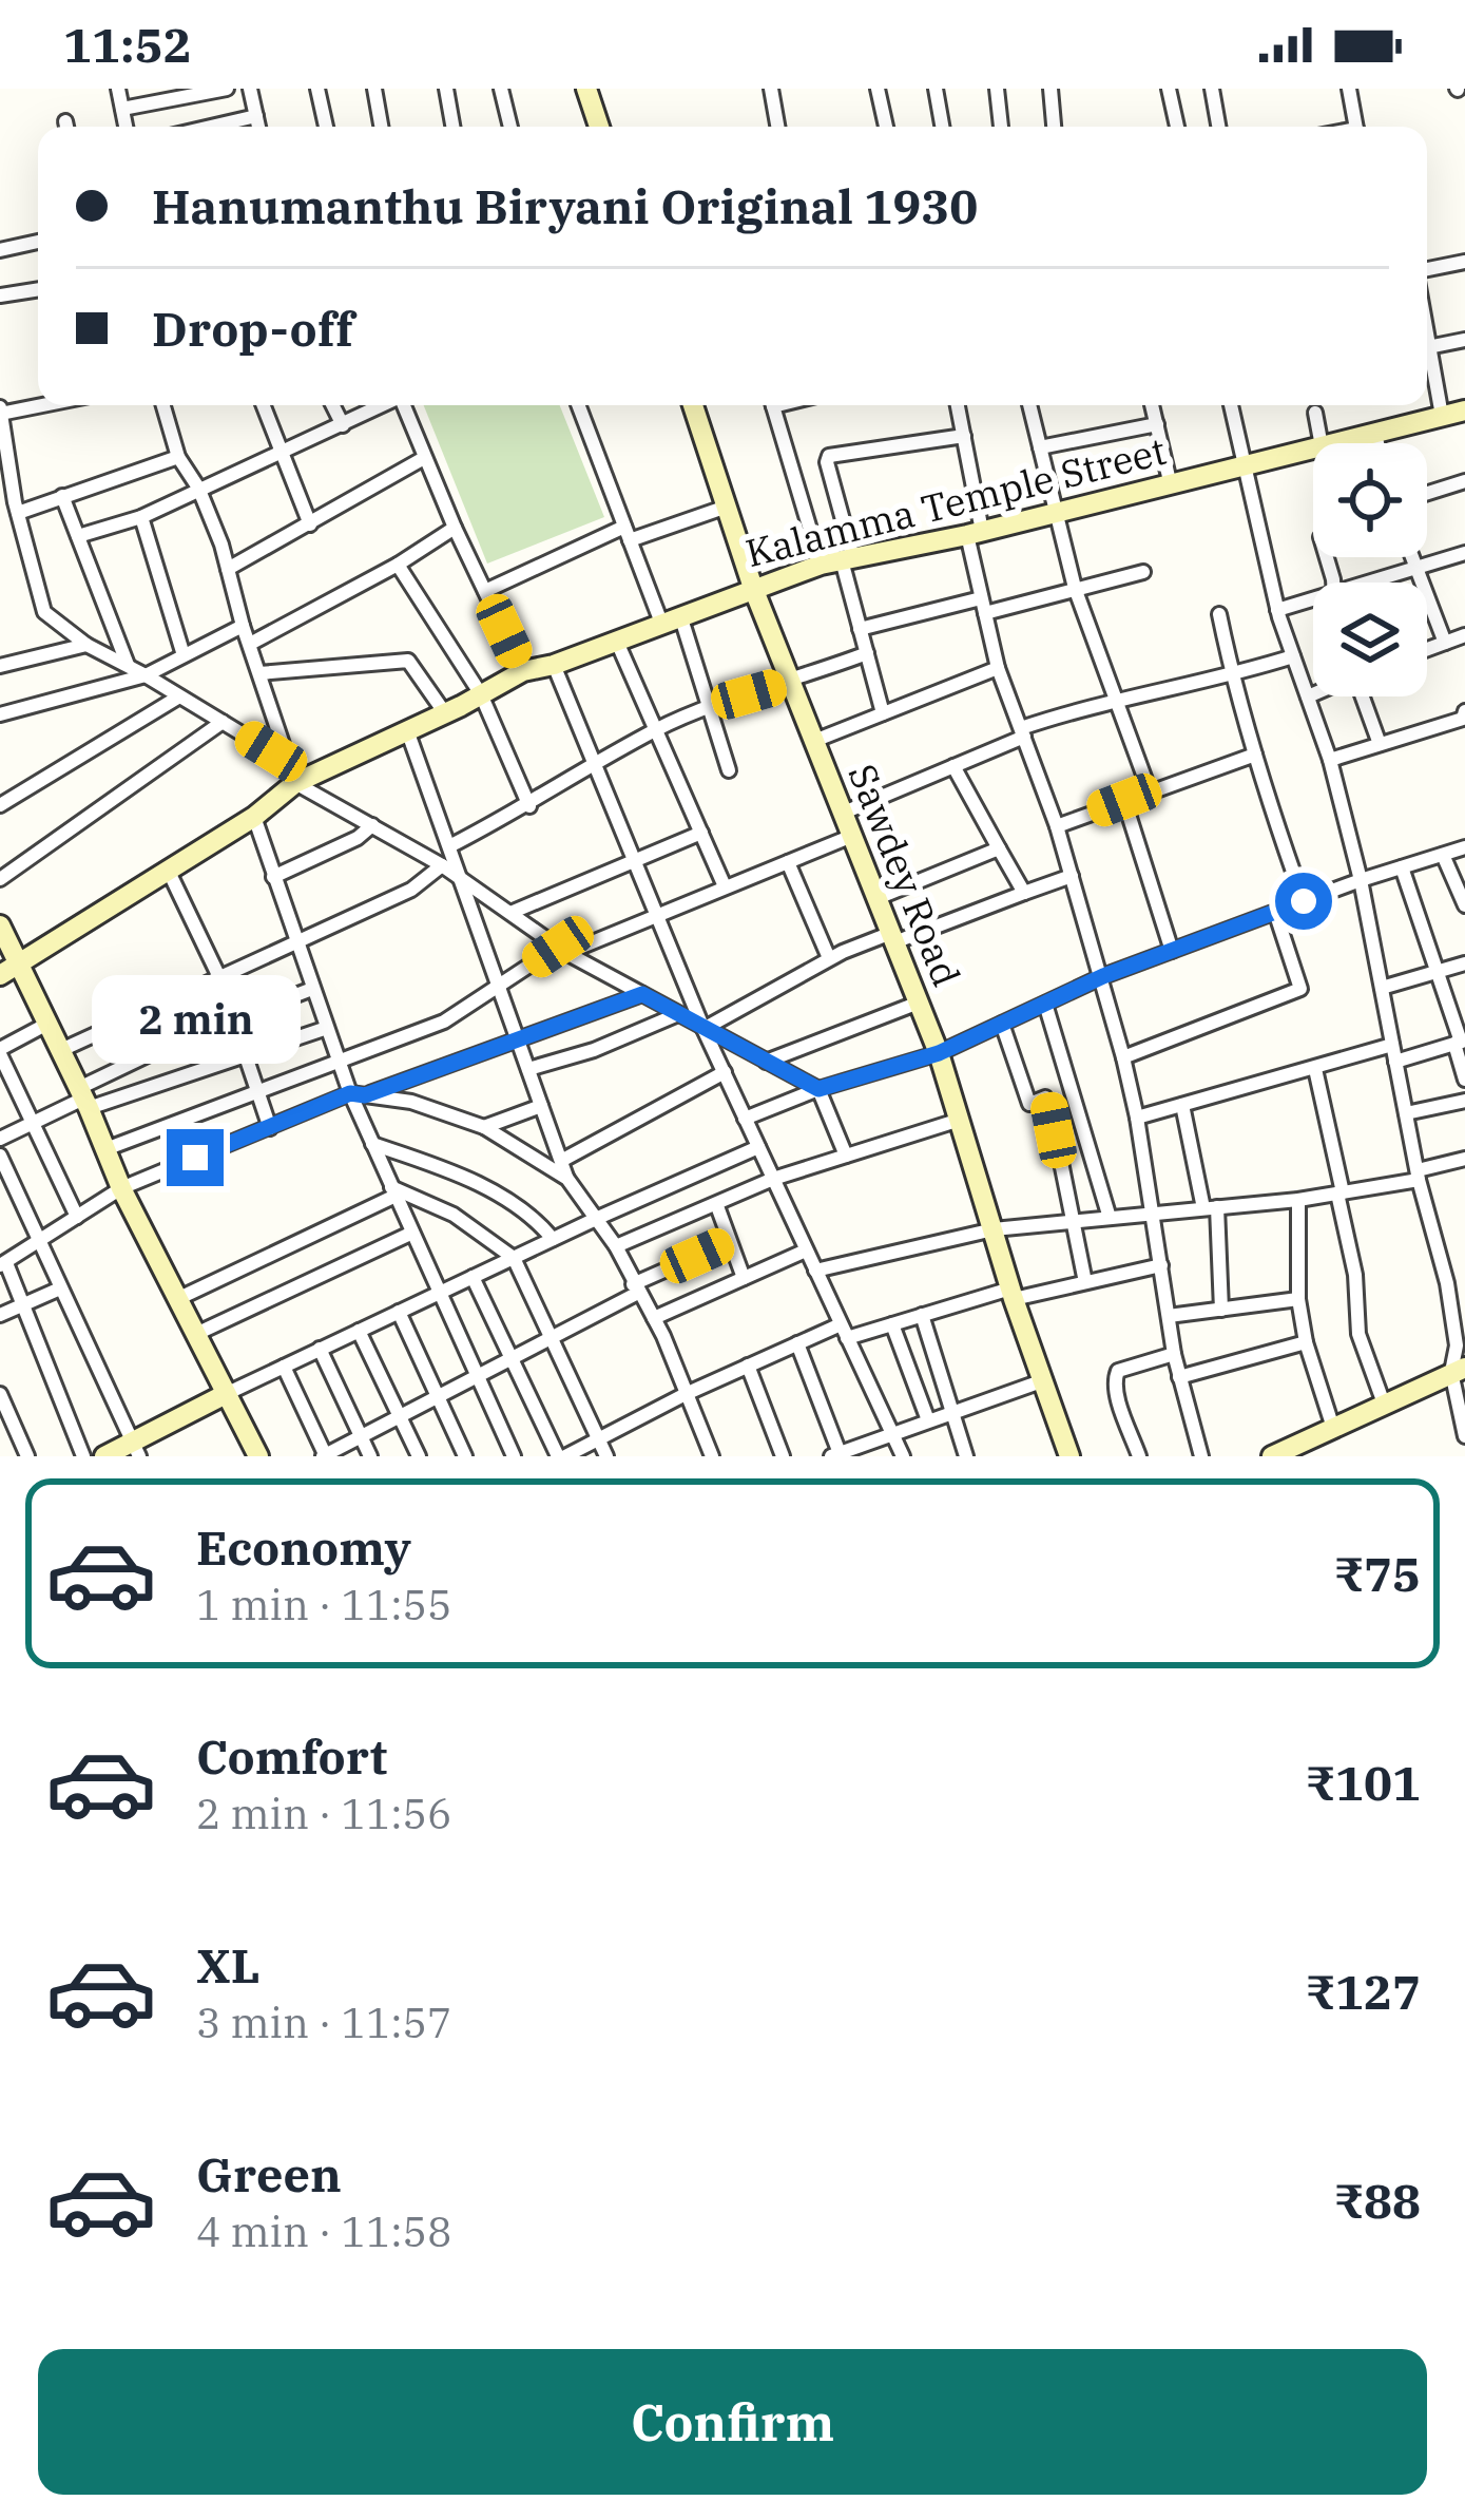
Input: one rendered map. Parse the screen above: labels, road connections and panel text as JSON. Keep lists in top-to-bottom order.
{
  "streets": {
    "street": ["Kalamma Temple Street", "Sawdey Road"]
  },
  "crossings": [
    ["Kalamma Temple Street", "Sawdey Road"]
  ],
  "page": {
    "status": "11:52",
    "banner": ["Hanumanthu Biryani Original 1930", "Drop-off"],
    "bubble": "2 min",
    "list": [
      {
        "name": "Economy",
        "note": "1 min · 11:55",
        "value": "₹75"
      },
      {
        "name": "Comfort",
        "note": "2 min · 11:56",
        "value": "₹101"
      },
      {
        "name": "XL",
        "note": "3 min · 11:57",
        "value": "₹127"
      },
      {
        "name": "Green",
        "note": "4 min · 11:58",
        "value": "₹88"
      }
    ],
    "buttons": "Confirm"
  }
}
